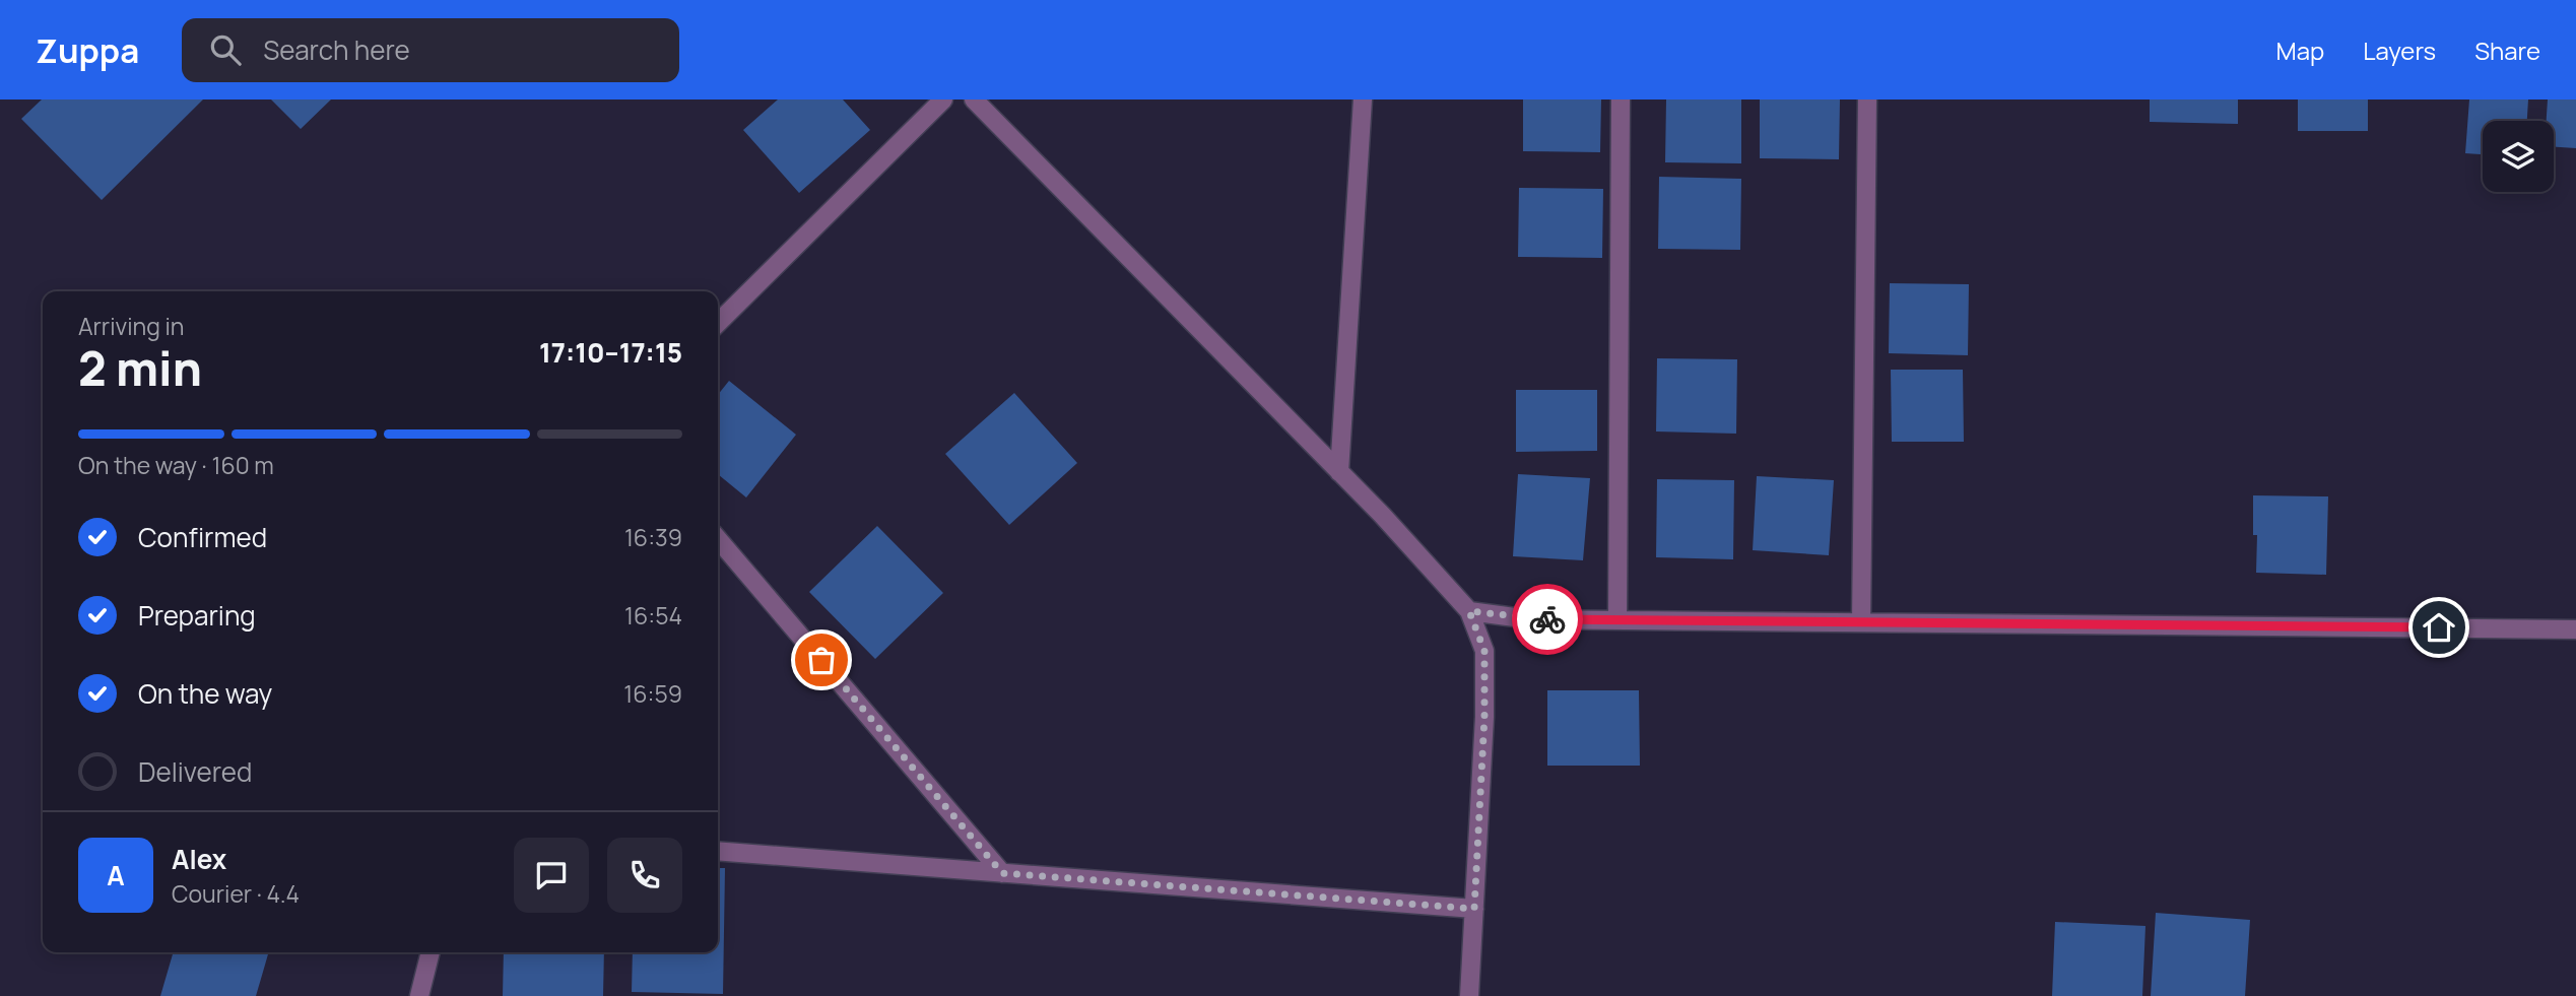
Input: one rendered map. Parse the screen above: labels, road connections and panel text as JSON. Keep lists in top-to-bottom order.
{
  "page": {
    "header": "Zuppa",
    "search": "Search here",
    "nav": ["Map", "Layers", "Share"],
    "heading": ["2 min", "Arriving in", "17:10–17:15"],
    "panel": ["Alex", "Courier · 4.4"],
    "bar": "On the way · 160 m",
    "list": [
      ["Confirmed", "16:39"],
      ["Preparing", "16:54"],
      ["On the way", "16:59"],
      "Delivered"
    ],
    "round": "A"
  }
}
